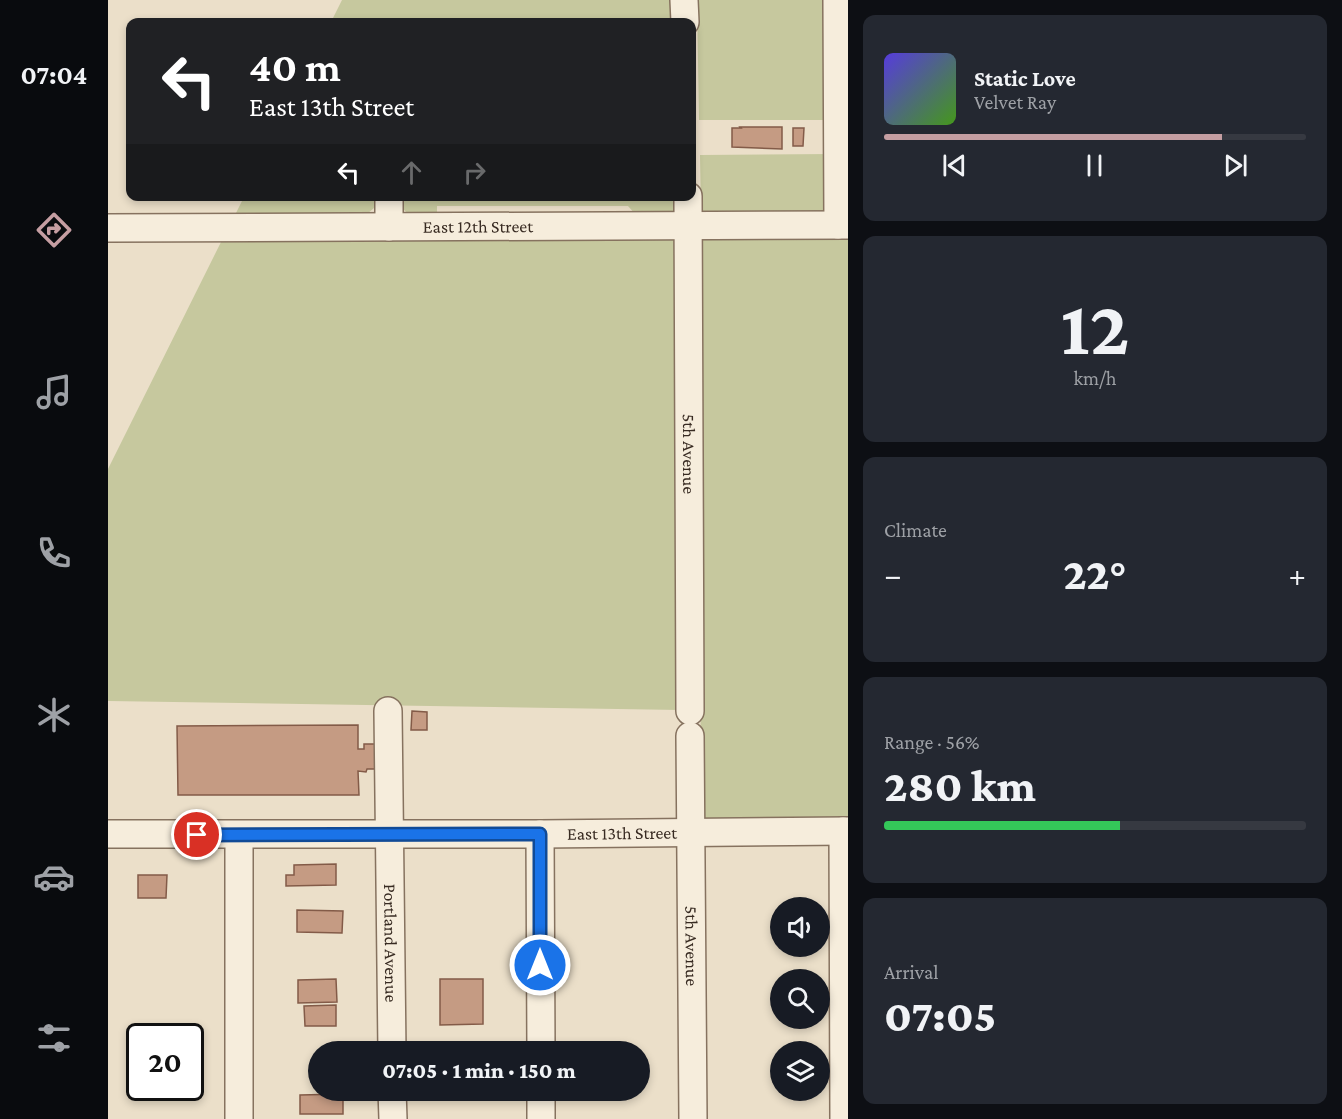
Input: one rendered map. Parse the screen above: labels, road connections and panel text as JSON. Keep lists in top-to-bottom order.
{
  "streets": {
    "street": [
      "East 12th Street",
      "5th Avenue",
      "East 13th Street",
      "Portland Avenue"
    ]
  },
  "crossings": [
    ["East 12th Street", "5th Avenue"],
    ["5th Avenue", "East 13th Street"],
    ["East 13th Street", "Portland Avenue"]
  ],
  "page": {
    "tabs": "07:04",
    "turn": ["40 m", "East 13th Street"],
    "song": ["Static Love", "Velvet Ray"],
    "tile": [
      ["12", "km/h"],
      "Climate",
      ["Range · 56%", "280 km"],
      ["Arrival", "07:05"]
    ],
    "heat": ["−", "22°", "+"],
    "limit": "20",
    "trip": "07:05 · 1 min · 150 m"
  }
}
